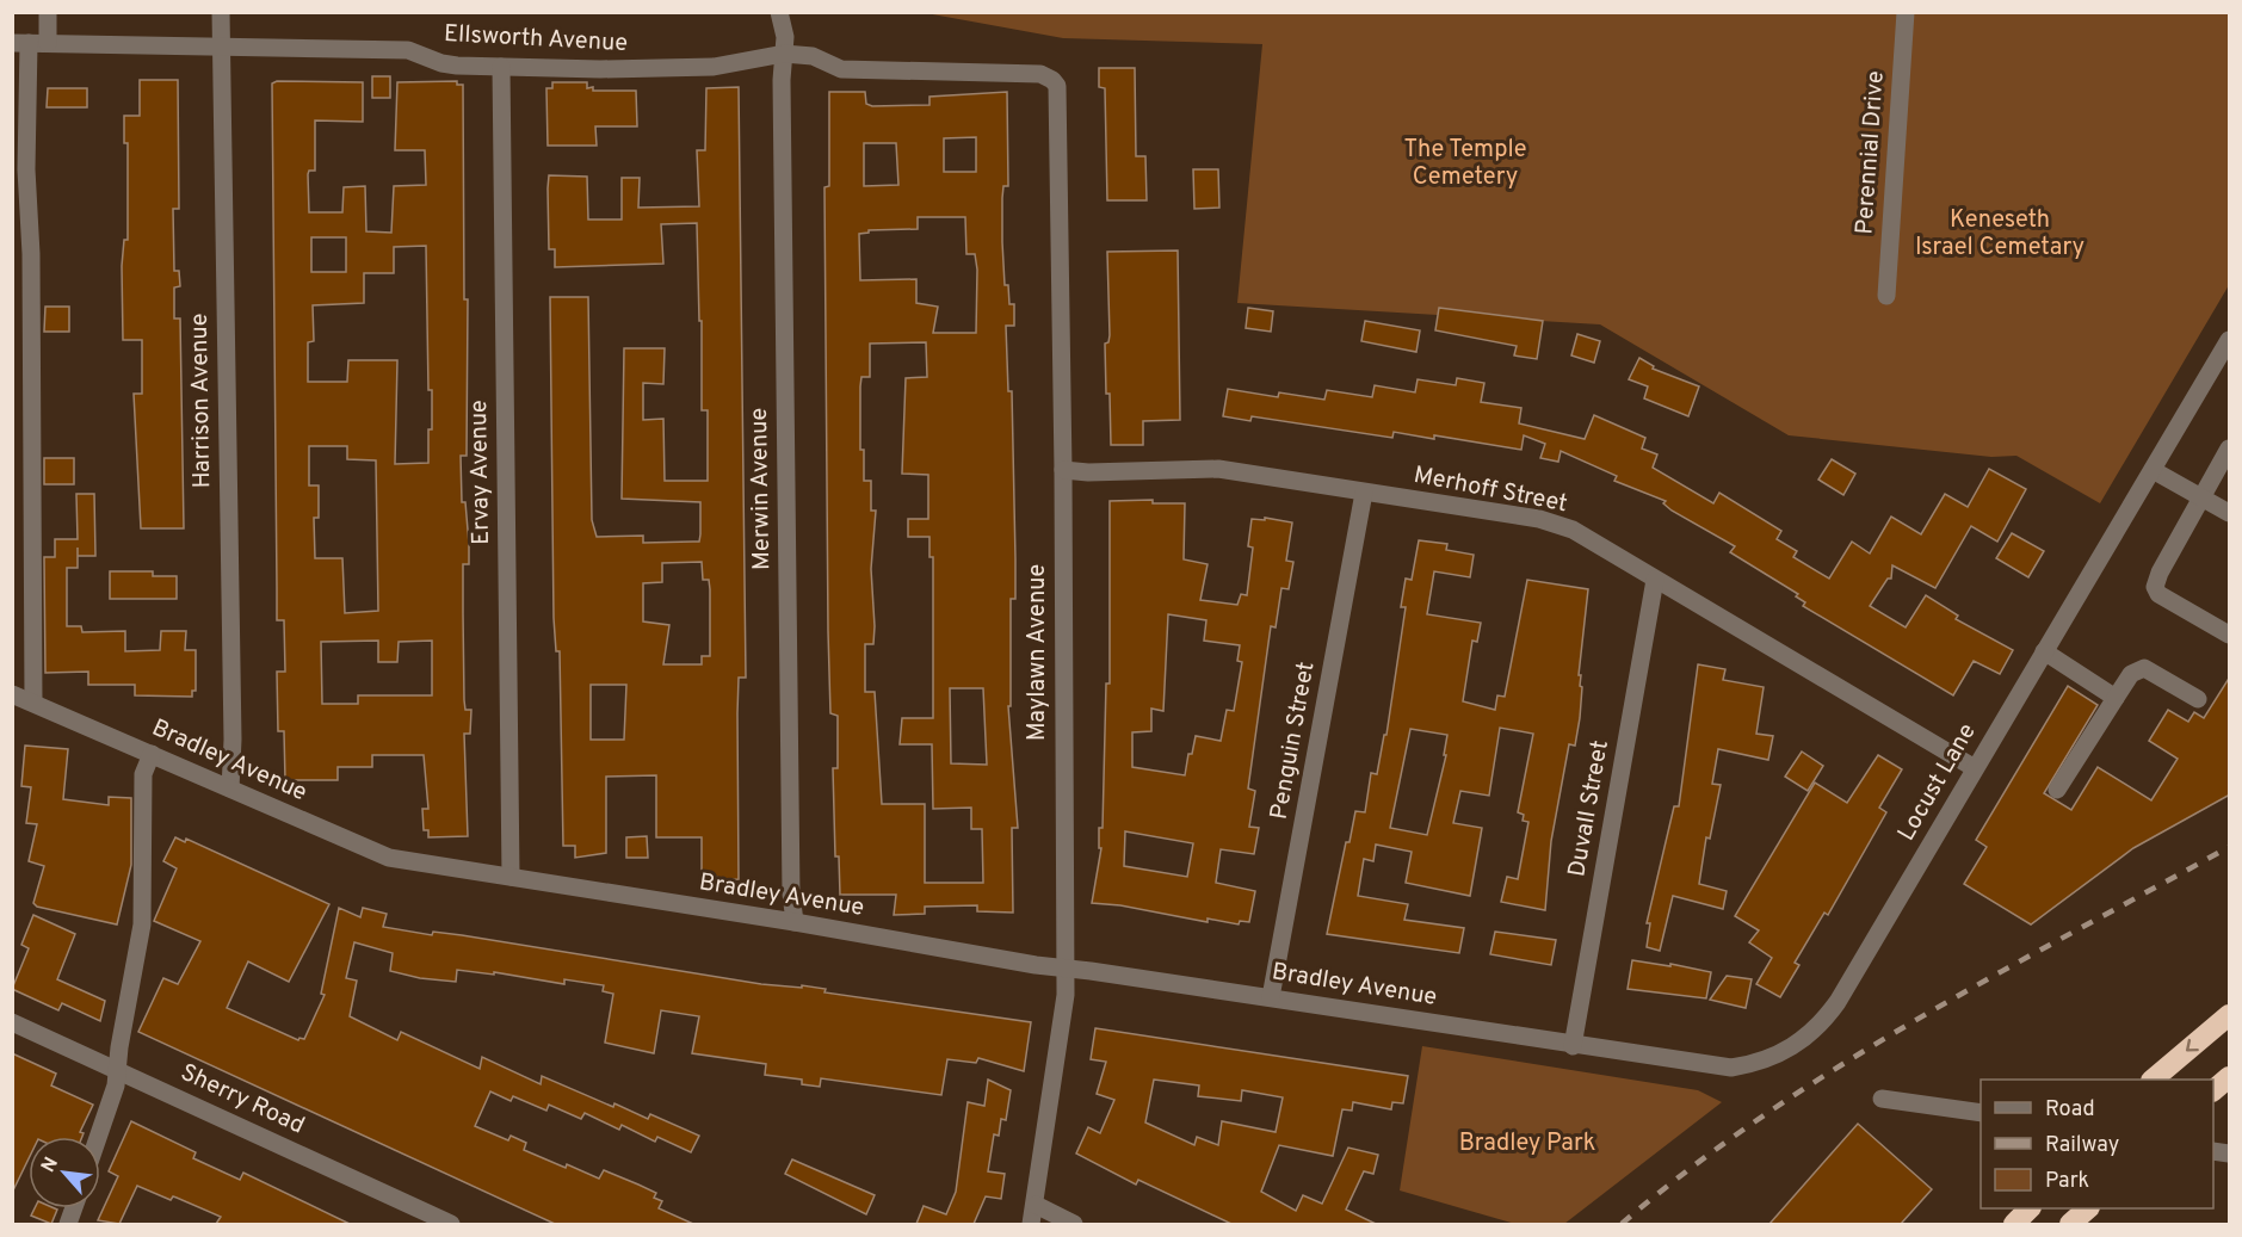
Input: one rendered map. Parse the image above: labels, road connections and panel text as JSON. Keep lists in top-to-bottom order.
{
  "streets": {
    "street": [
      "Ellsworth Avenue",
      "Perennial Drive",
      "Harrison Avenue",
      "Ervay Avenue",
      "Merwin Avenue",
      "Merhoff Street",
      "Maylawn Avenue",
      "Penguin Street",
      "Bradley Avenue",
      "Locust Lane",
      "Duvall Street",
      "Sherry Road"
    ]
  },
  "crossings": [
    ["Ellsworth Avenue", "Harrison Avenue"],
    ["Ellsworth Avenue", "Ervay Avenue"],
    ["Ellsworth Avenue", "Merwin Avenue"],
    ["Ellsworth Avenue", "Maylawn Avenue"],
    ["Harrison Avenue", "Bradley Avenue"],
    ["Ervay Avenue", "Bradley Avenue"],
    ["Merwin Avenue", "Bradley Avenue"],
    ["Merhoff Street", "Maylawn Avenue"],
    ["Merhoff Street", "Penguin Street"],
    ["Merhoff Street", "Locust Lane"],
    ["Merhoff Street", "Duvall Street"],
    ["Maylawn Avenue", "Bradley Avenue"],
    ["Penguin Street", "Bradley Avenue"],
    ["Bradley Avenue", "Locust Lane"],
    ["Bradley Avenue", "Duvall Street"],
    ["Locust Lane", "Duvall Street"]
  ],
  "parks": ["The Temple Cemetery", "Keneseth Israel Cemetary", "Bradley Park"],
  "legend": ["Road", "Railway", "Park"],
  "north": "top left"
}
